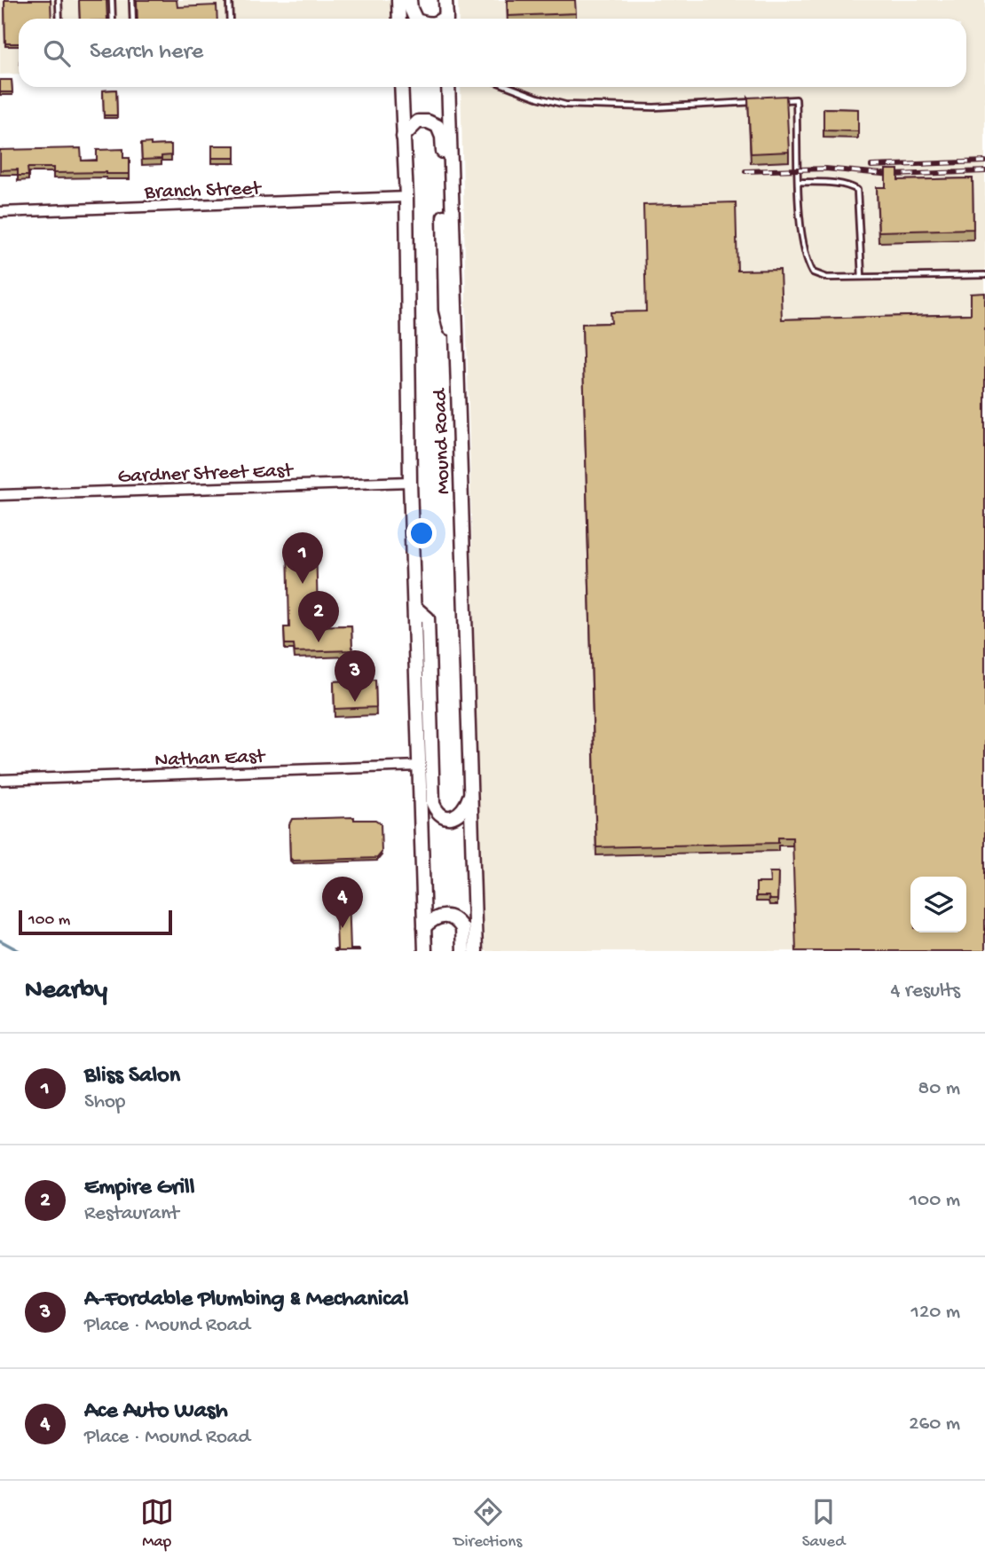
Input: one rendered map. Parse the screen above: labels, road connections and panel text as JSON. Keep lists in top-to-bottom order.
{
  "streets": {
    "main road": ["Mound Road"],
    "street": ["Branch Street", "Gardner Street East", "Nathan East"]
  },
  "crossings": [
    ["Branch Street", "Mound Road"],
    ["Mound Road", "Gardner Street East"],
    ["Mound Road", "Nathan East"]
  ],
  "scale_bar": "100 m",
  "page": {
    "search": "Search here",
    "pins": [
      "1",
      "2",
      "3",
      "4"
    ],
    "scale": "100 m",
    "heading": ["Nearby", "4 results"],
    "list": [
      {
        "mark": "1",
        "name": "Bliss Salon",
        "note": "Shop",
        "value": "80 m"
      },
      {
        "mark": "2",
        "name": "Empire Grill",
        "note": "Restaurant",
        "value": "100 m"
      },
      {
        "mark": "3",
        "name": "A-Fordable Plumbing & Mechanical",
        "note": "Place · Mound Road",
        "value": "120 m"
      },
      {
        "mark": "4",
        "name": "Ace Auto Wash",
        "note": "Place · Mound Road",
        "value": "260 m"
      }
    ],
    "nav": ["Map", "Directions", "Saved"]
  }
}
